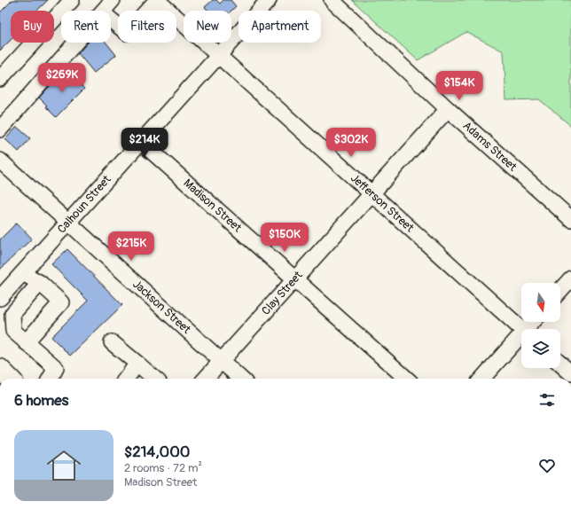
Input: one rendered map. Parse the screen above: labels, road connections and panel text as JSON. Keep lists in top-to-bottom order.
{
  "streets": {
    "street": [
      "Adams Street",
      "Jefferson Street",
      "Calhoun Street",
      "Madison Street",
      "Clay Street",
      "Jackson Street"
    ]
  },
  "crossings": [
    ["Adams Street", "Clay Street"],
    ["Jefferson Street", "Calhoun Street"],
    ["Jefferson Street", "Clay Street"],
    ["Calhoun Street", "Madison Street"],
    ["Calhoun Street", "Jackson Street"],
    ["Madison Street", "Clay Street"],
    ["Clay Street", "Jackson Street"]
  ],
  "north": "bottom",
  "page": {
    "chip": [
      "Buy",
      "Rent",
      "Filters",
      "New",
      "Apartment"
    ],
    "price": [
      "$269K",
      "$154K",
      "$214K",
      "$302K",
      "$150K",
      "$215K"
    ],
    "heading": "6 homes",
    "list": [
      {
        "name": "$214,000",
        "note": "2 rooms · 72 m² · Madison Street"
      }
    ]
  }
}
